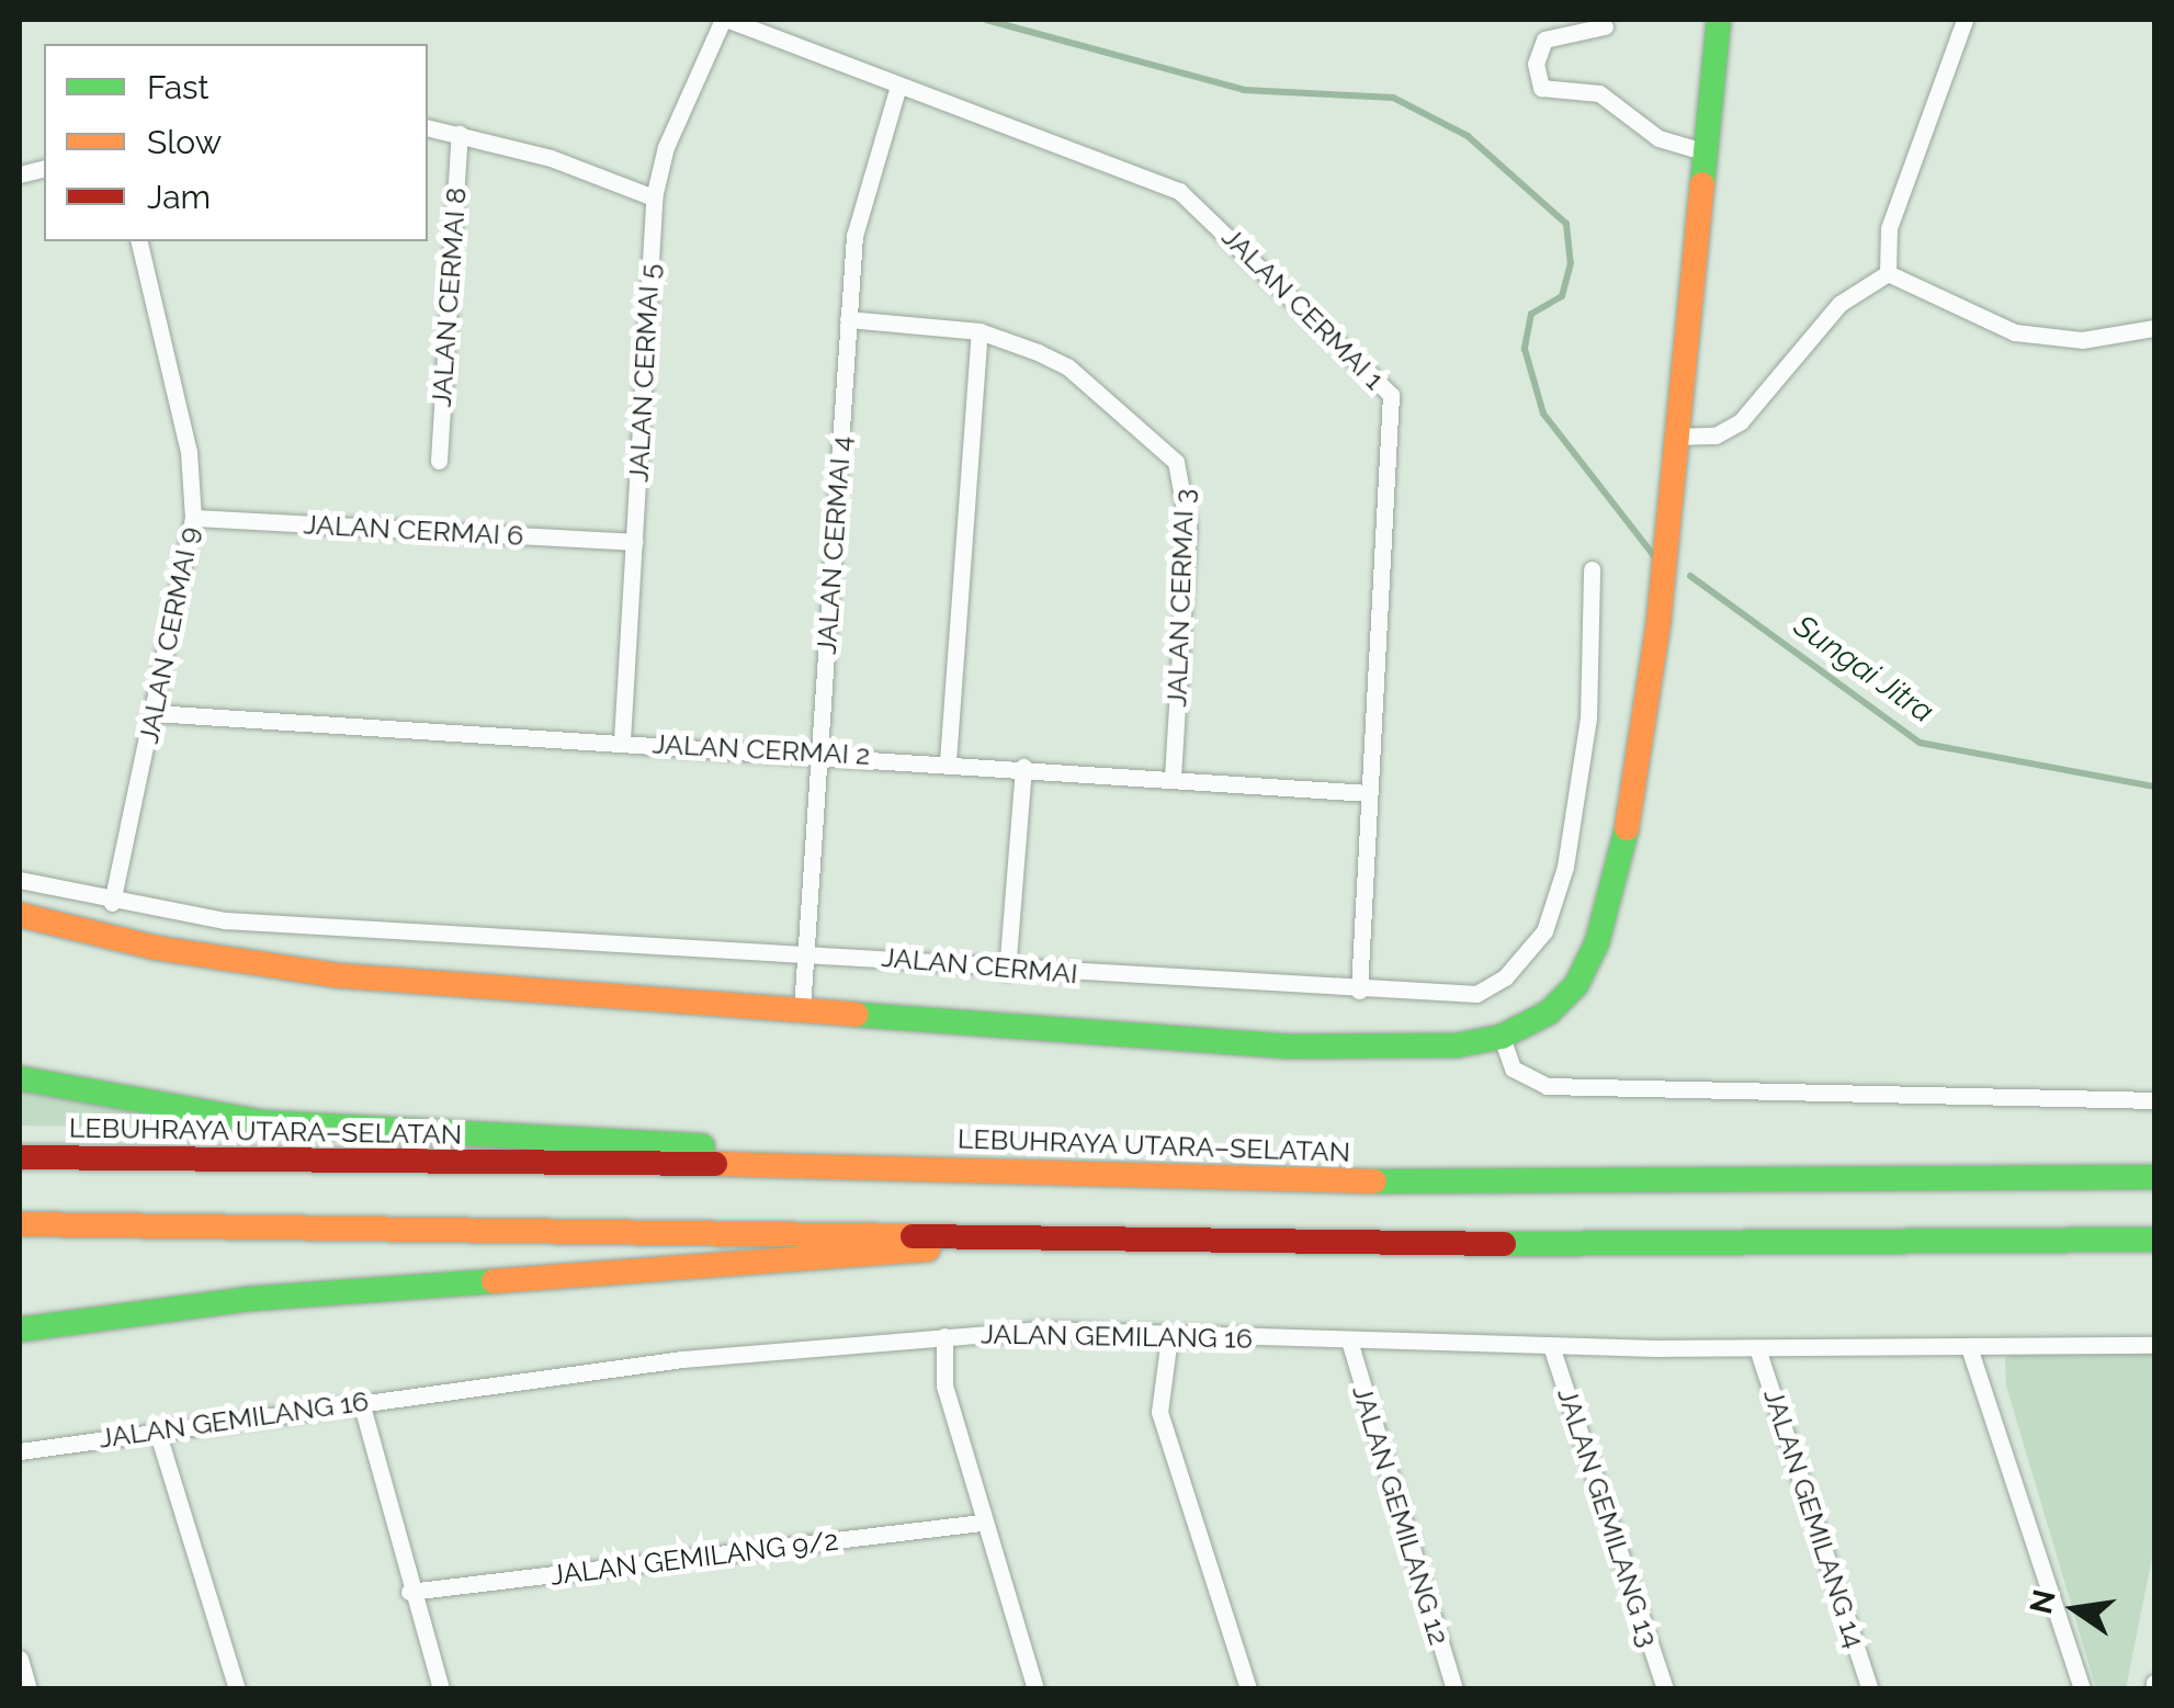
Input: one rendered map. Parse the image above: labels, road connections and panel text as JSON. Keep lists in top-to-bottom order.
{
  "streets": {
    "main road": ["LEBUHRAYA UTARA–SELATAN"],
    "street": [
      "JALAN CERMAI 8",
      "JALAN CERMAI 1",
      "JALAN CERMAI 5",
      "JALAN CERMAI 6",
      "JALAN CERMAI 4",
      "JALAN CERMAI 3",
      "JALAN CERMAI 9",
      "JALAN CERMAI 2",
      "JALAN CERMAI",
      "JALAN GEMILANG 16",
      "JALAN GEMILANG 12",
      "JALAN GEMILANG 13",
      "JALAN GEMILANG 14",
      "JALAN GEMILANG 9/2"
    ]
  },
  "crossings": [
    ["JALAN CERMAI 1", "JALAN CERMAI 5"],
    ["JALAN CERMAI 1", "JALAN CERMAI 4"],
    ["JALAN CERMAI 1", "JALAN CERMAI 2"],
    ["JALAN CERMAI 1", "JALAN CERMAI"],
    ["JALAN CERMAI 5", "JALAN CERMAI 6"],
    ["JALAN CERMAI 5", "JALAN CERMAI 2"],
    ["JALAN CERMAI 6", "JALAN CERMAI 9"],
    ["JALAN CERMAI 4", "JALAN CERMAI 3"],
    ["JALAN CERMAI 4", "JALAN CERMAI 2"],
    ["JALAN CERMAI 4", "JALAN CERMAI"],
    ["JALAN CERMAI 3", "JALAN CERMAI 2"],
    ["JALAN CERMAI 9", "JALAN CERMAI 2"],
    ["JALAN CERMAI 9", "JALAN CERMAI"],
    ["JALAN GEMILANG 16", "JALAN GEMILANG 12"],
    ["JALAN GEMILANG 16", "JALAN GEMILANG 13"],
    ["JALAN GEMILANG 16", "JALAN GEMILANG 14"]
  ],
  "water": ["Sungai Jitra"],
  "legend": ["Fast", "Slow", "Jam"],
  "north": "left"
}
